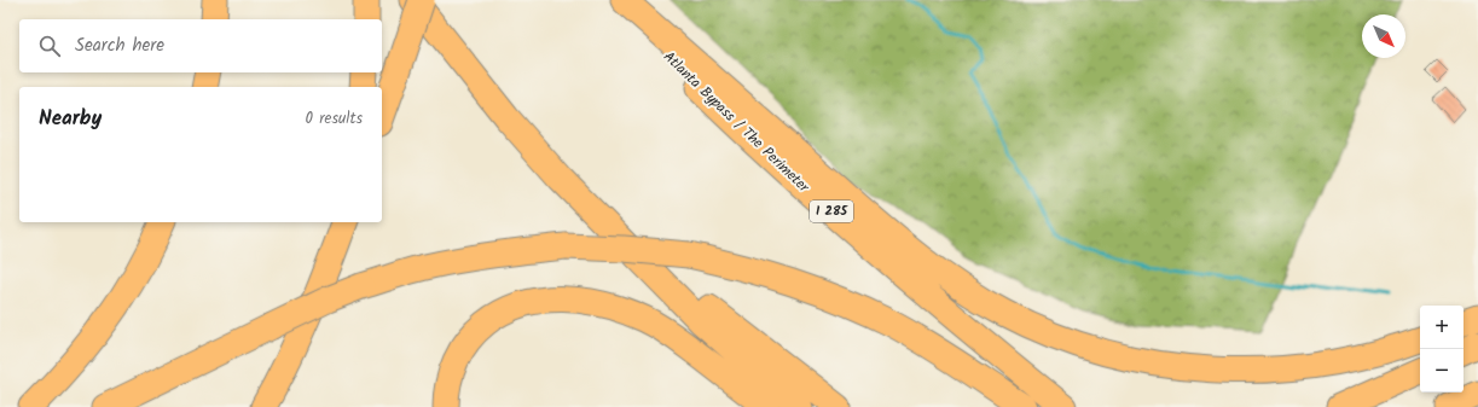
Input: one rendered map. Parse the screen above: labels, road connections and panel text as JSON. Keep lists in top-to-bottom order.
{
  "streets": {
    "highway": ["Atlanta Bypass / The Perimeter", "I 285"]
  },
  "north": "bottom right",
  "page": {
    "search": "Search here",
    "heading": ["Nearby", "0 results"],
    "map_buttons": ["+", "−"]
  }
}
